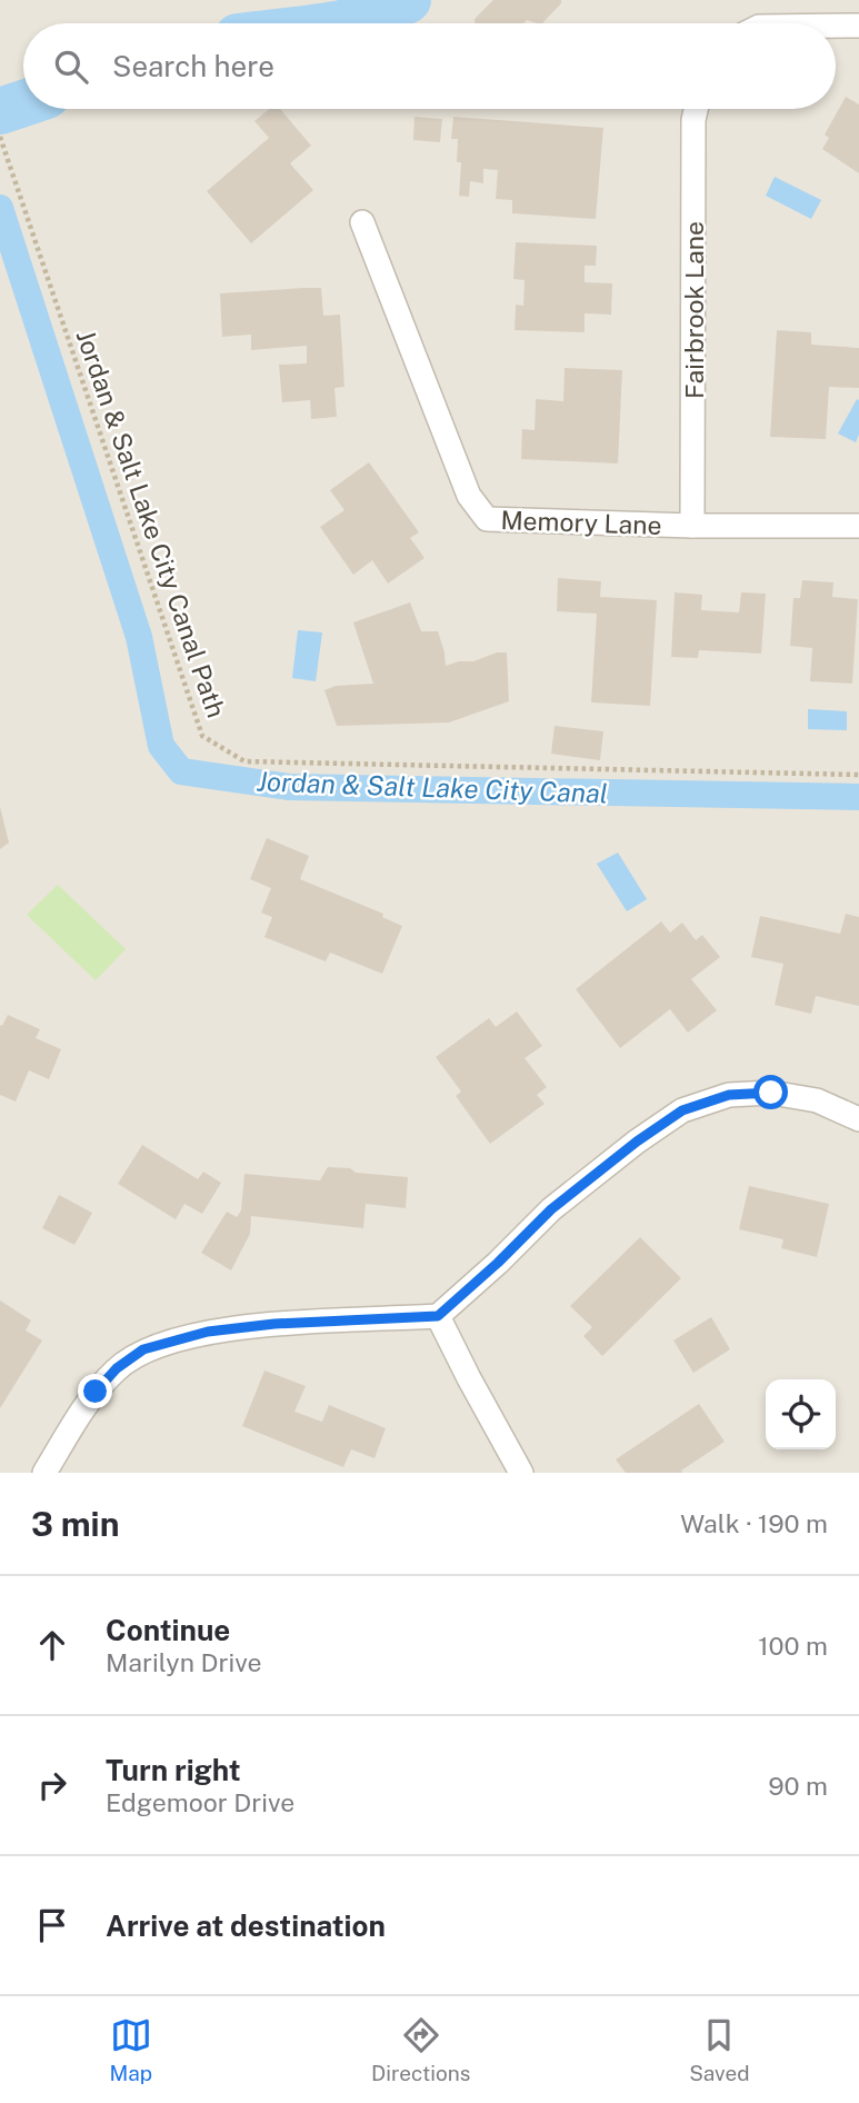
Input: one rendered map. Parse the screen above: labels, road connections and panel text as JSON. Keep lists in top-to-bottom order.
{
  "streets": {
    "street": ["Fairbrook Lane", "Memory Lane"],
    "path": ["Jordan & Salt Lake City Canal Path"]
  },
  "crossings": [
    ["Fairbrook Lane", "Memory Lane"]
  ],
  "water": ["Jordan & Salt Lake City Canal"],
  "page": {
    "search": "Search here",
    "heading": ["3 min", "Walk · 190 m"],
    "list": [
      ["Continue", "Marilyn Drive", "100 m"],
      ["Turn right", "Edgemoor Drive", "90 m"],
      "Arrive at destination"
    ],
    "nav": ["Map", "Directions", "Saved"]
  }
}
